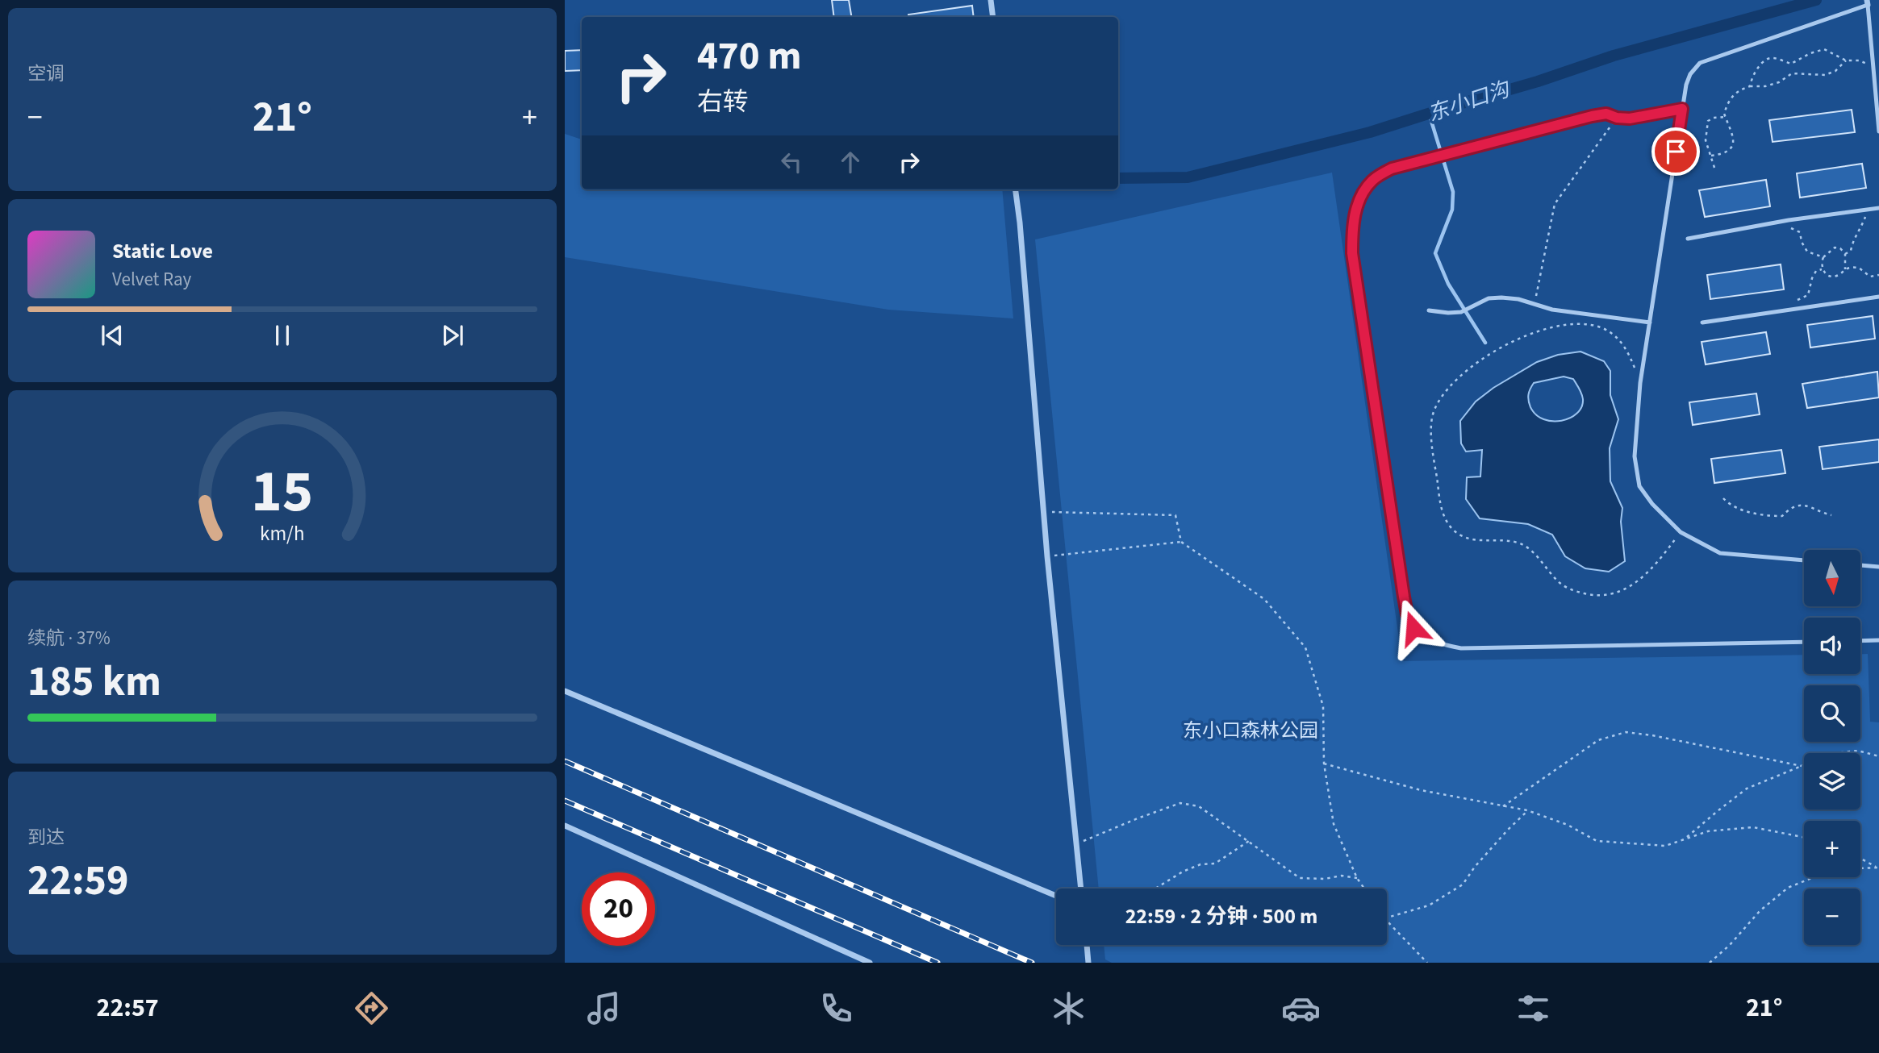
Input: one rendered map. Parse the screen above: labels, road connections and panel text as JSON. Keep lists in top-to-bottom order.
{
  "water": ["东小口沟"],
  "parks": ["东小口森林公园"],
  "north": "bottom",
  "page": {
    "tile": [
      "空调",
      ["续航 · 37%", "185 km"],
      ["到达", "22:59"]
    ],
    "turn": ["470 m", "右转"],
    "heat": ["−", "21°", "+"],
    "song": ["Static Love", "Velvet Ray"],
    "map_buttons": ["+", "−"],
    "limit": "20",
    "trip": "22:59 · 2 分钟 · 500 m",
    "tabs": ["22:57", "21°"],
    "gauge": ["15", "km/h"]
  }
}
